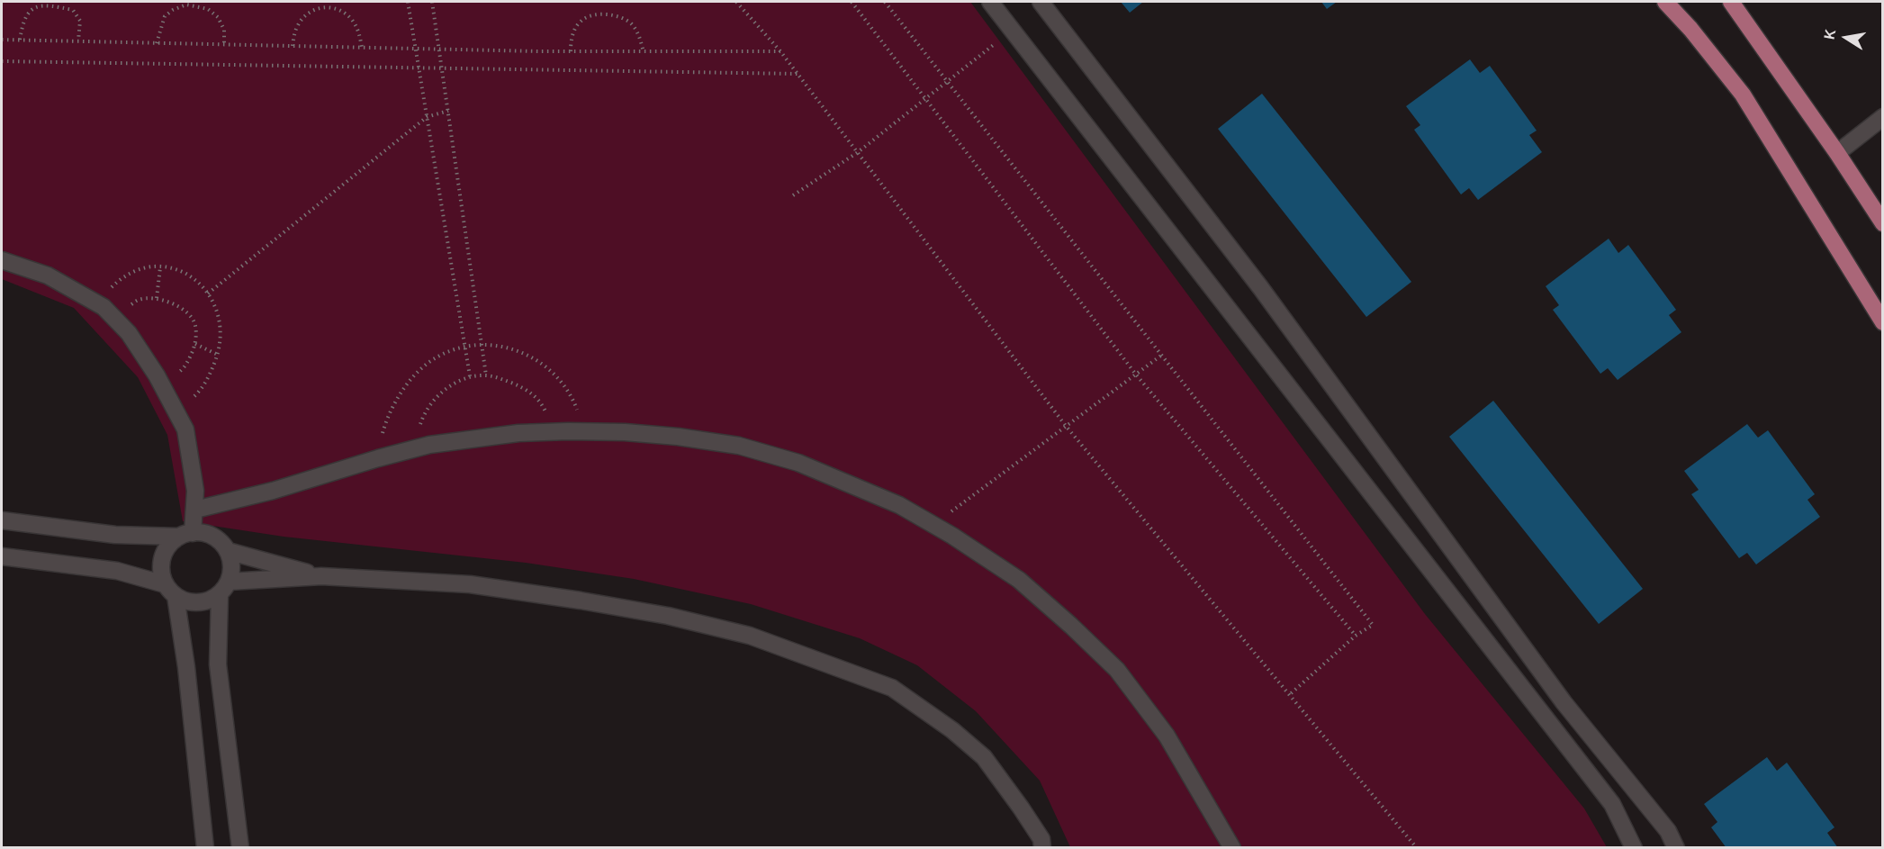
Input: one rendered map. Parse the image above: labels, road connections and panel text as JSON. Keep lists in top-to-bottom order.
{
  "north": "left"
}
